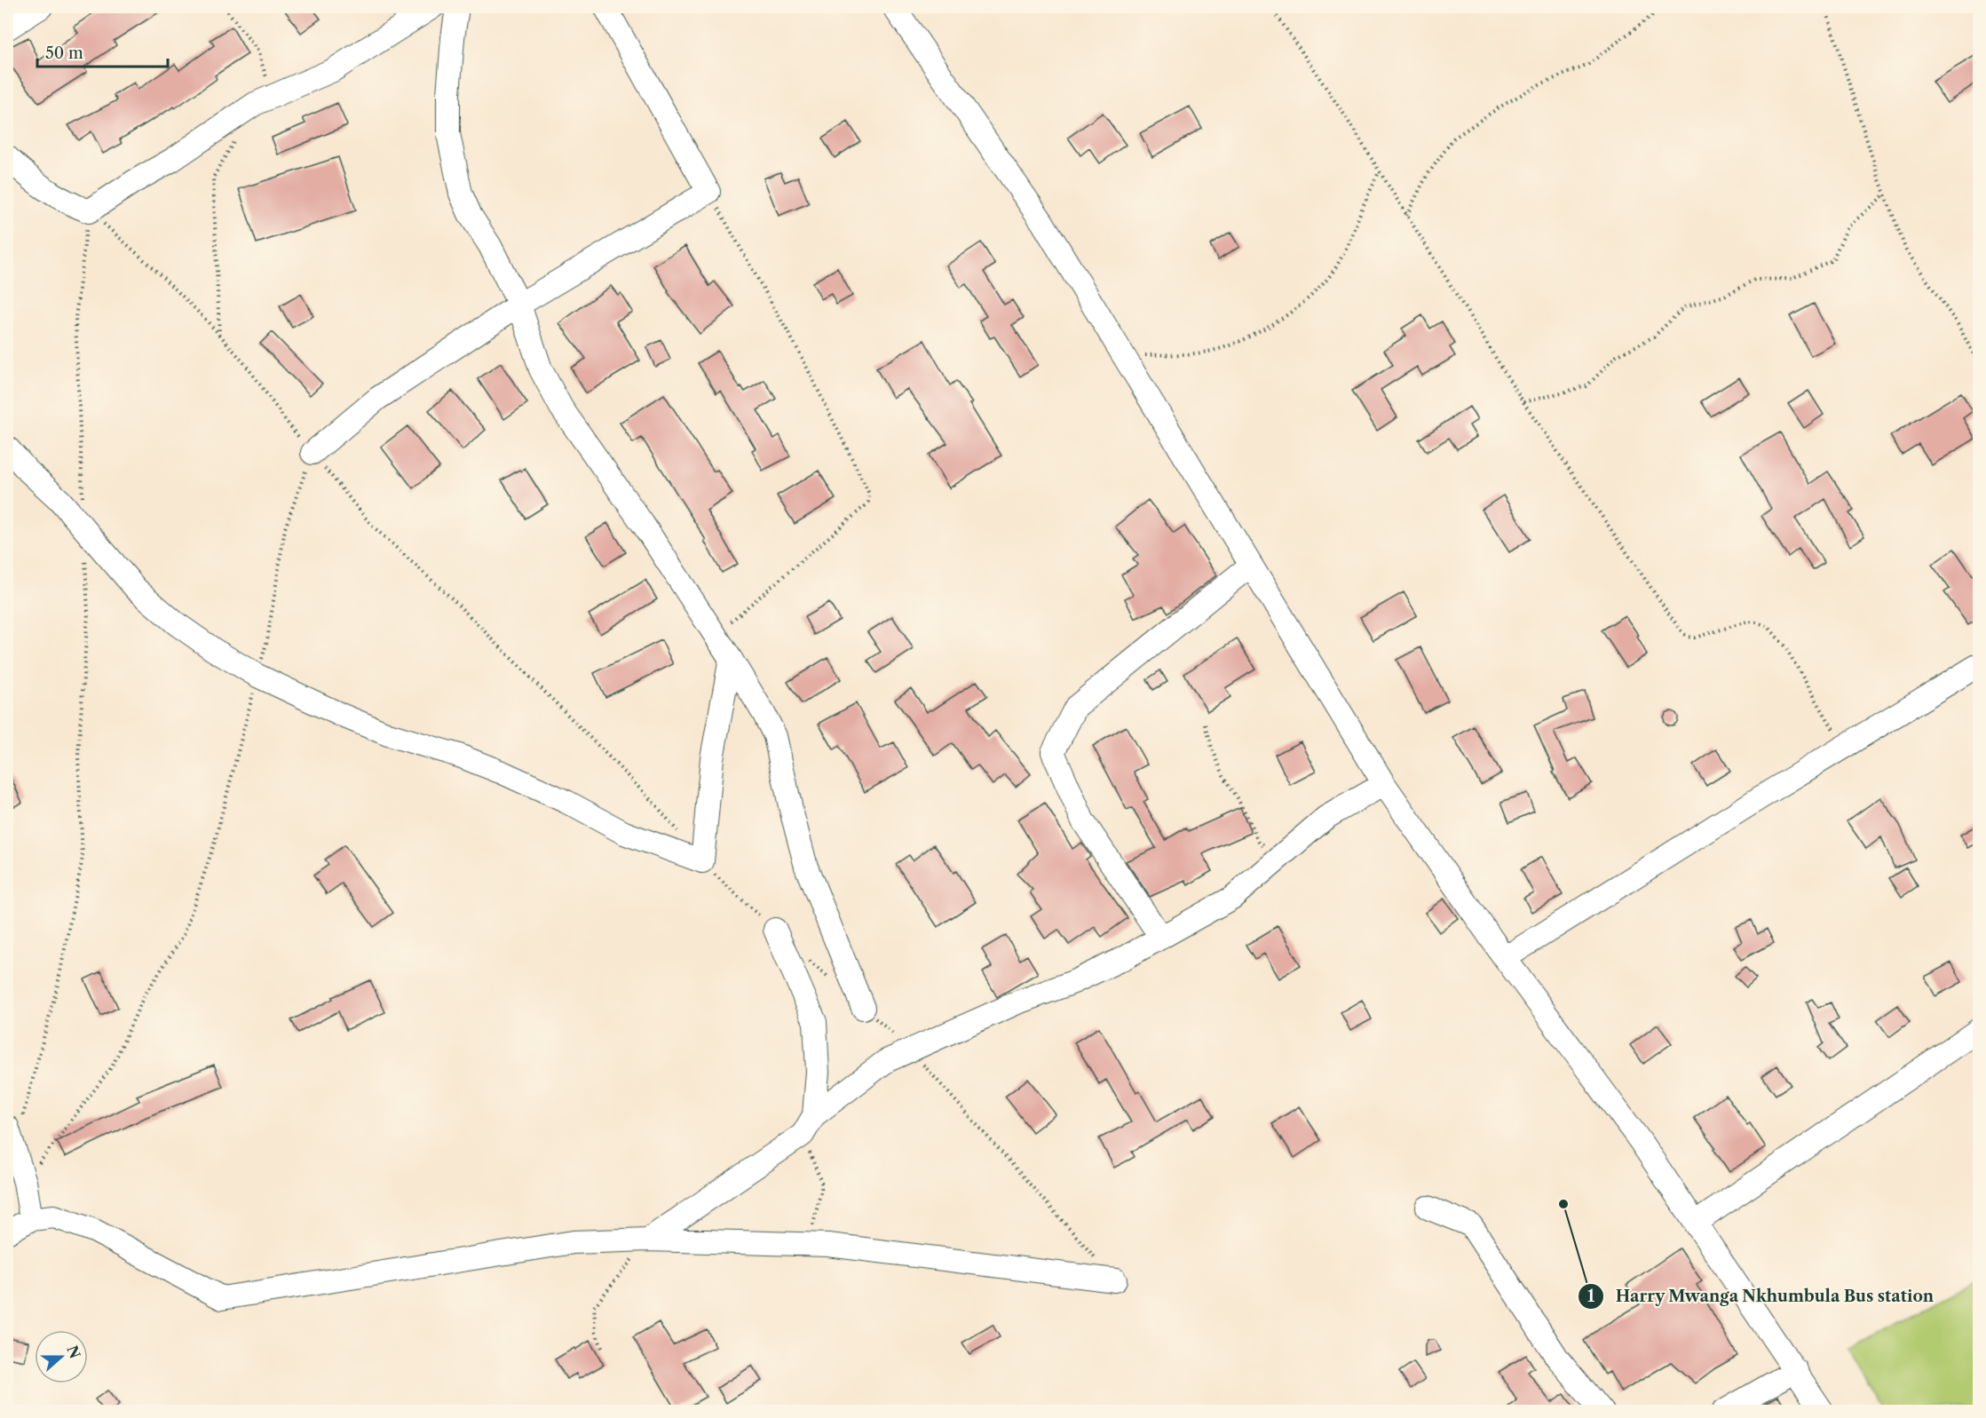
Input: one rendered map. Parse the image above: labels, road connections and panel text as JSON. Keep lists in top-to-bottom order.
{
  "places": ["Harry Mwanga Nkhumbula Bus station"],
  "scale_bar": "50 m",
  "north": "right"
}
